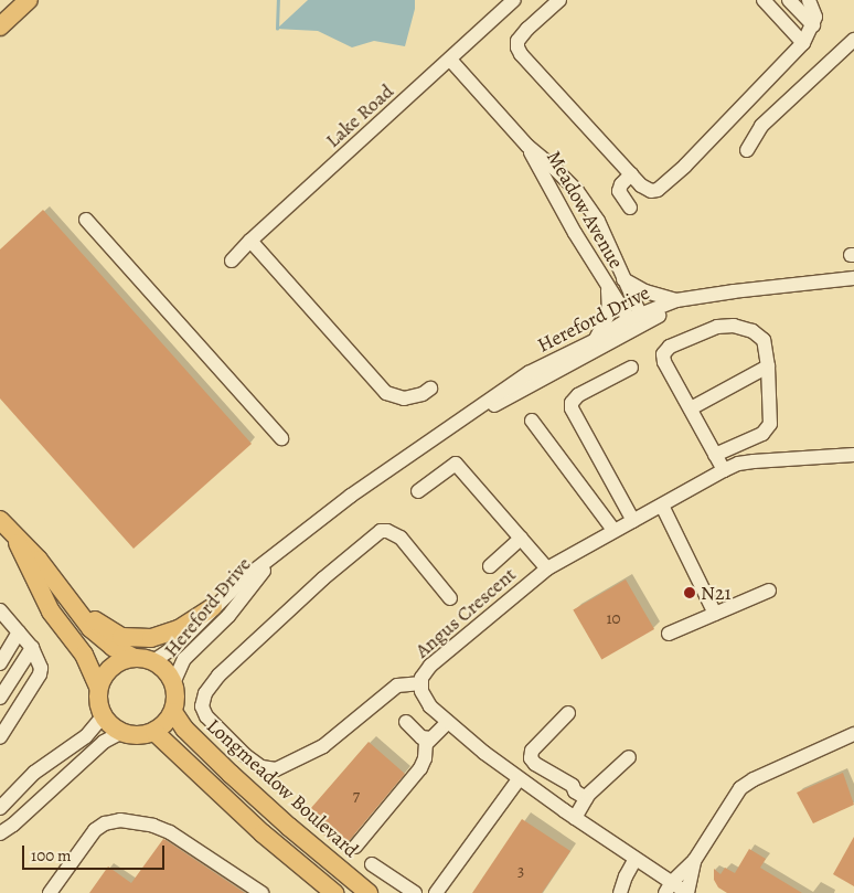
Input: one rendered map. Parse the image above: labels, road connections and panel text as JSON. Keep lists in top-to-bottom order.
{
  "streets": {
    "main road": ["Longmeadow Boulevard"],
    "street": [
      "Lake Road",
      "Meadow Avenue",
      "Hereford Drive",
      "Angus Crescent"
    ]
  },
  "crossings": [
    ["Lake Road", "Meadow Avenue"],
    ["Meadow Avenue", "Hereford Drive"],
    ["Hereford Drive", "Longmeadow Boulevard"]
  ],
  "places": ["N21"],
  "house_numbers": ["10", "7", "3"],
  "scale_bar": "100 m"
}
